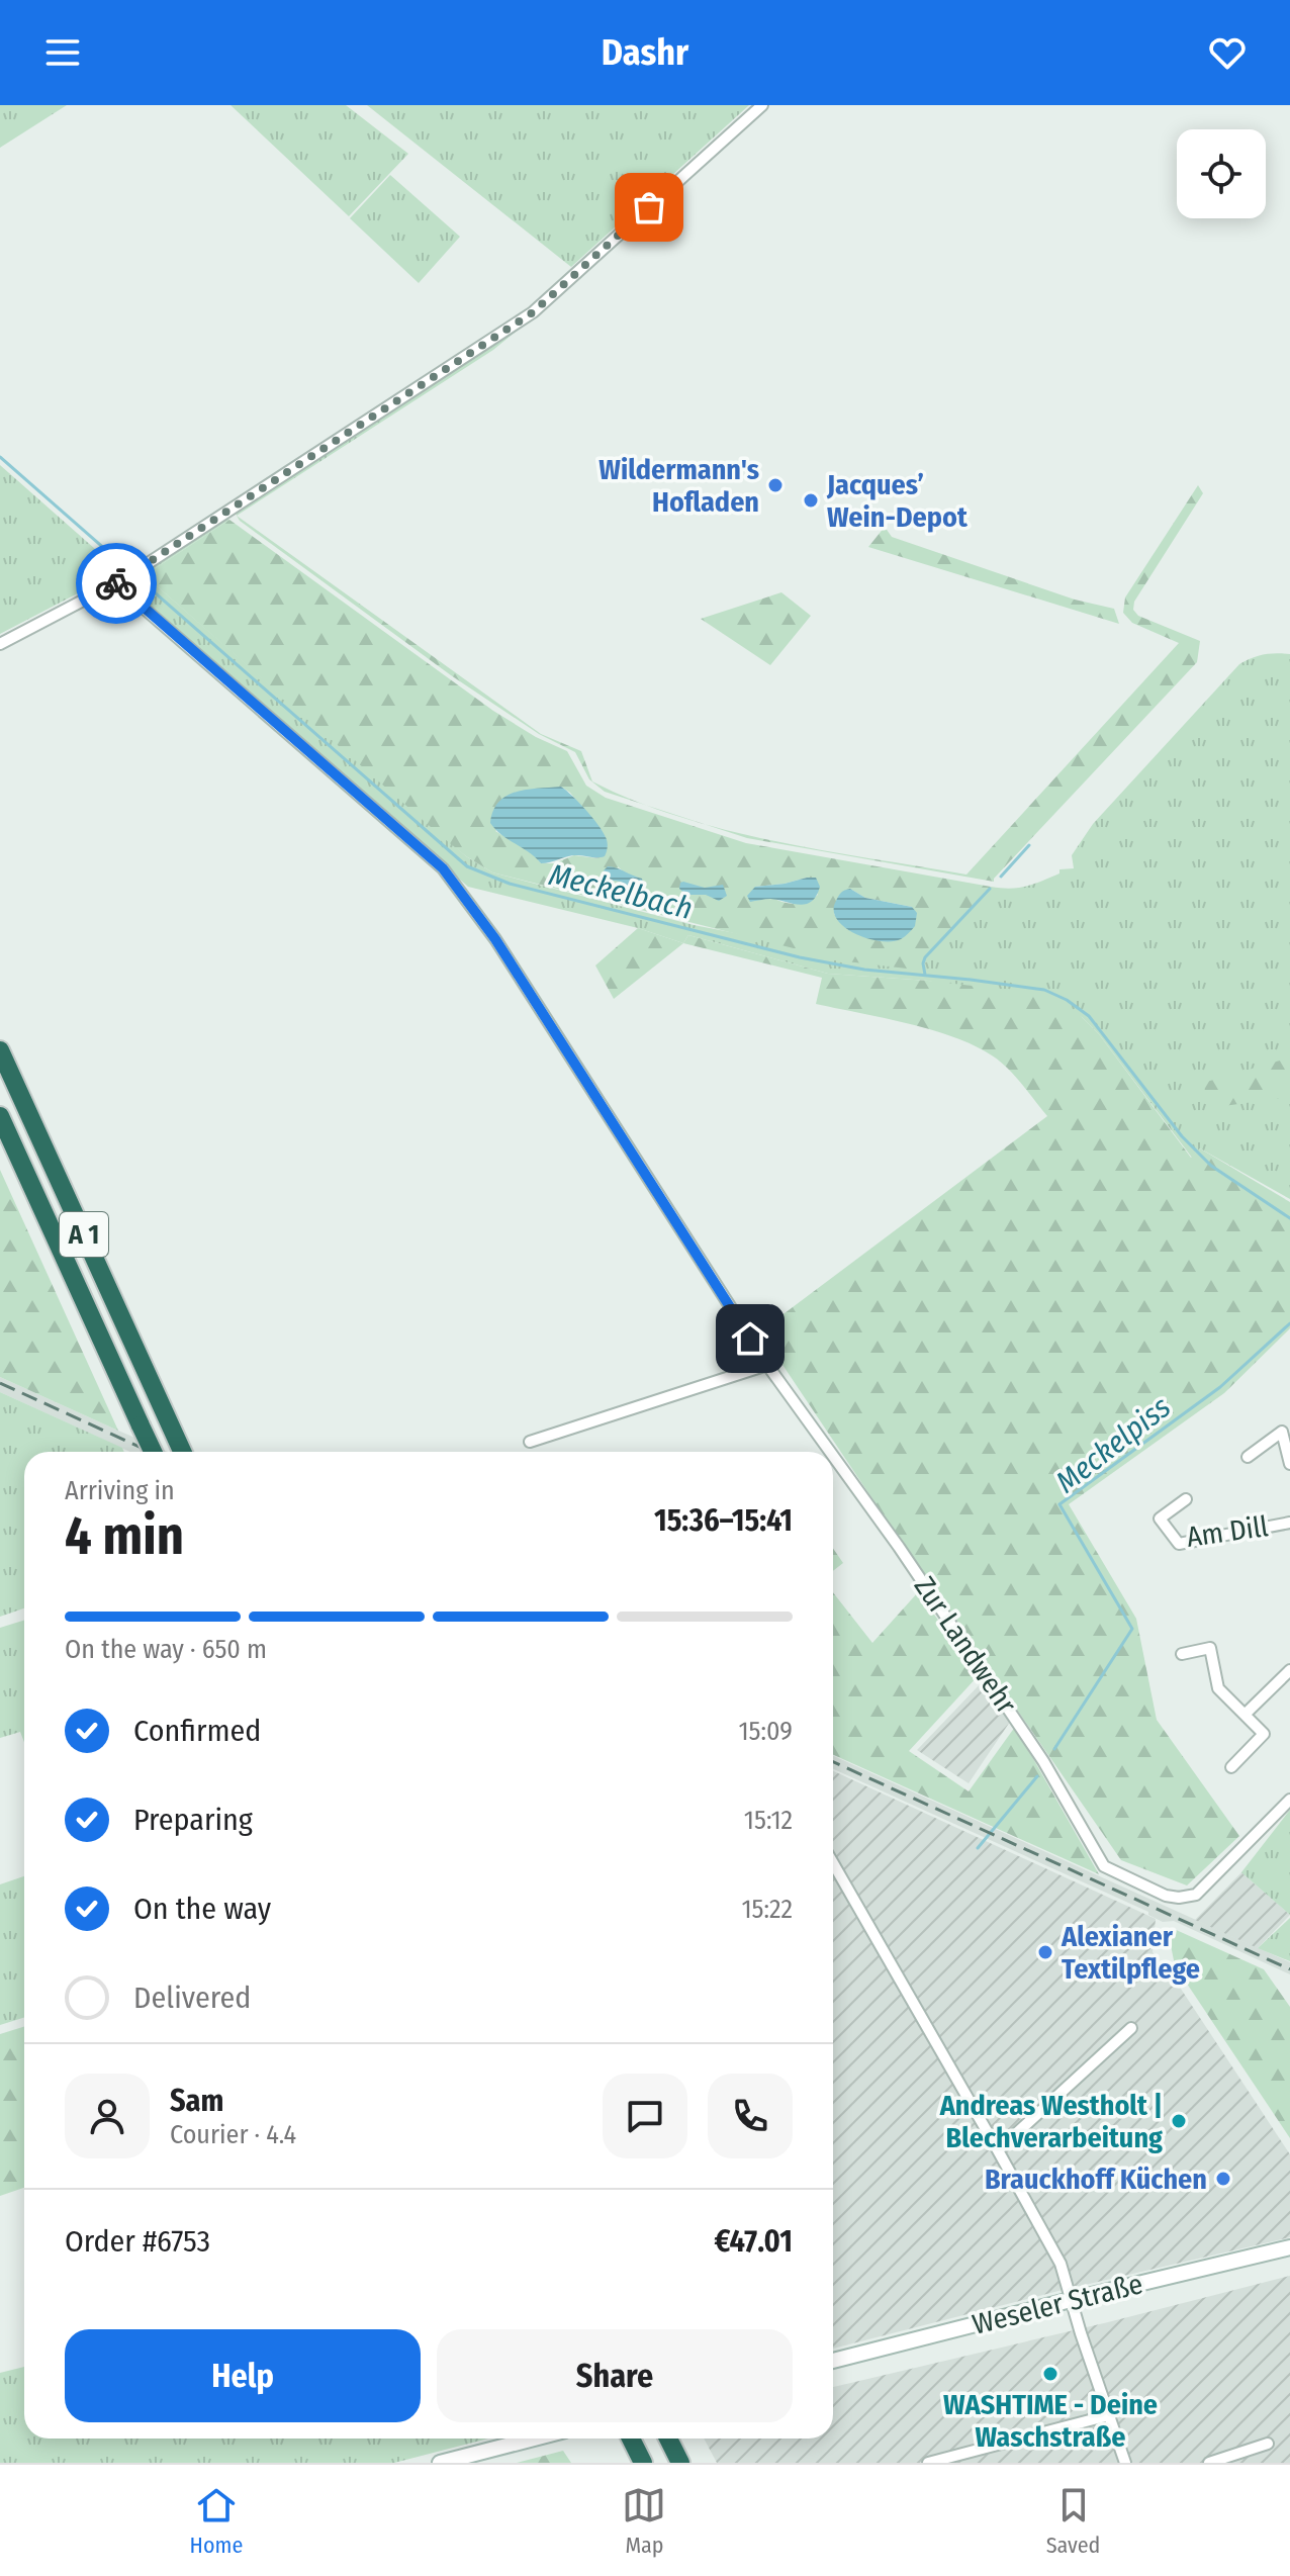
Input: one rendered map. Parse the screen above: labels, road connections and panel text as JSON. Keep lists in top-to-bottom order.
{
  "streets": {
    "highway": ["A 1"],
    "main road": ["Weseler Straße"],
    "street": ["Am Dill", "Zur Landwehr"]
  },
  "water": ["Meckelbach", "Meckelpiss"],
  "places": [
    "Wildermann's Hofladen",
    "Jacques’ Wein-Depot",
    "Alexianer Textilpflege",
    "Andreas Westholt | Blechverarbeitung",
    "Brauckhoff Küchen",
    "WASHTIME - Deine Waschstraße"
  ],
  "page": {
    "header": "Dashr",
    "heading": ["4 min", "Arriving in", "15:36–15:41"],
    "panel": [
      "Sam",
      "Courier · 4.4",
      "Order #6753",
      "€47.01"
    ],
    "bar": "On the way · 650 m",
    "list": [
      ["Confirmed", "15:09"],
      ["Preparing", "15:12"],
      ["On the way", "15:22"],
      "Delivered"
    ],
    "buttons": ["Help", "Share"],
    "tabs": ["Home", "Map", "Saved"]
  }
}
